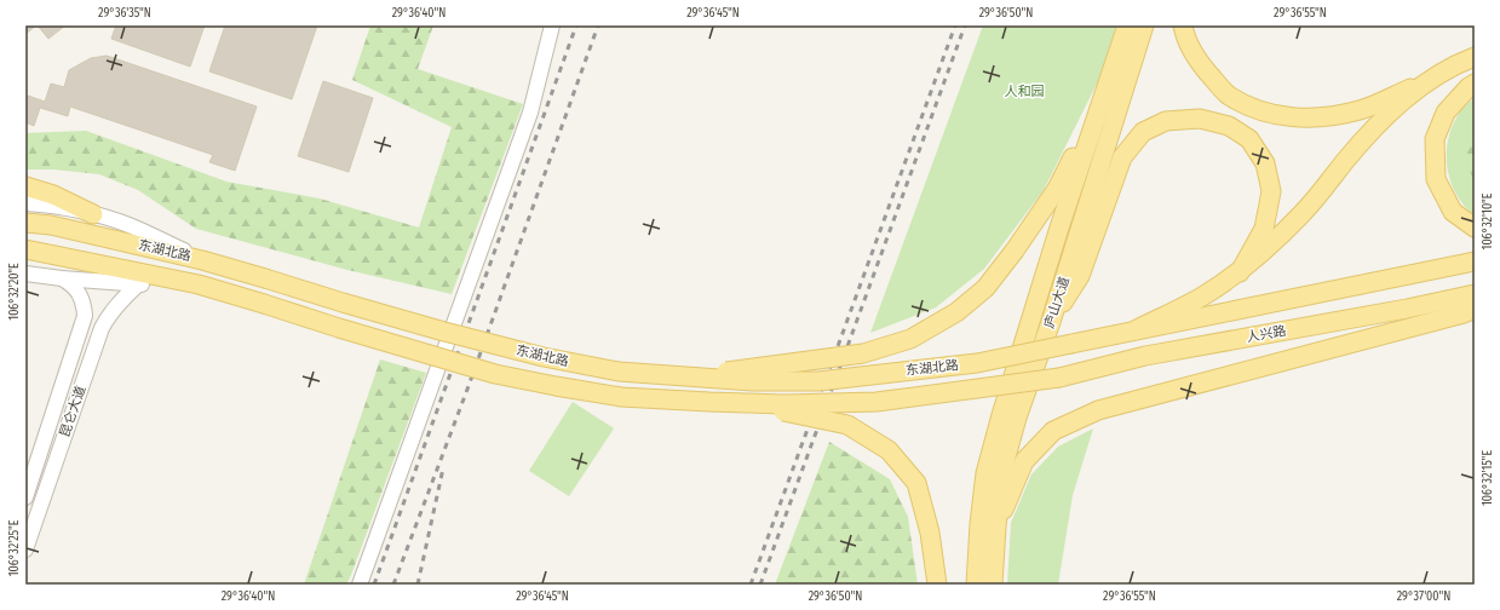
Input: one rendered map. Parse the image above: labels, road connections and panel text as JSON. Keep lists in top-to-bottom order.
{
  "streets": {
    "main road": ["东湖北路", "庐山大道", "人兴路"],
    "street": ["昆仑大道"]
  },
  "crossings": [
    ["东湖北路", "人兴路"]
  ],
  "parks": ["人和园"],
  "coordinates": [
    "29°36'35\"N",
    "29°36'40\"N",
    "29°36'45\"N",
    "29°36'50\"N",
    "29°36'55\"N",
    "106°32'10\"E",
    "106°32'20\"E",
    "106°32'15\"E",
    "106°32'25\"E",
    "29°37'00\"N"
  ]
}
